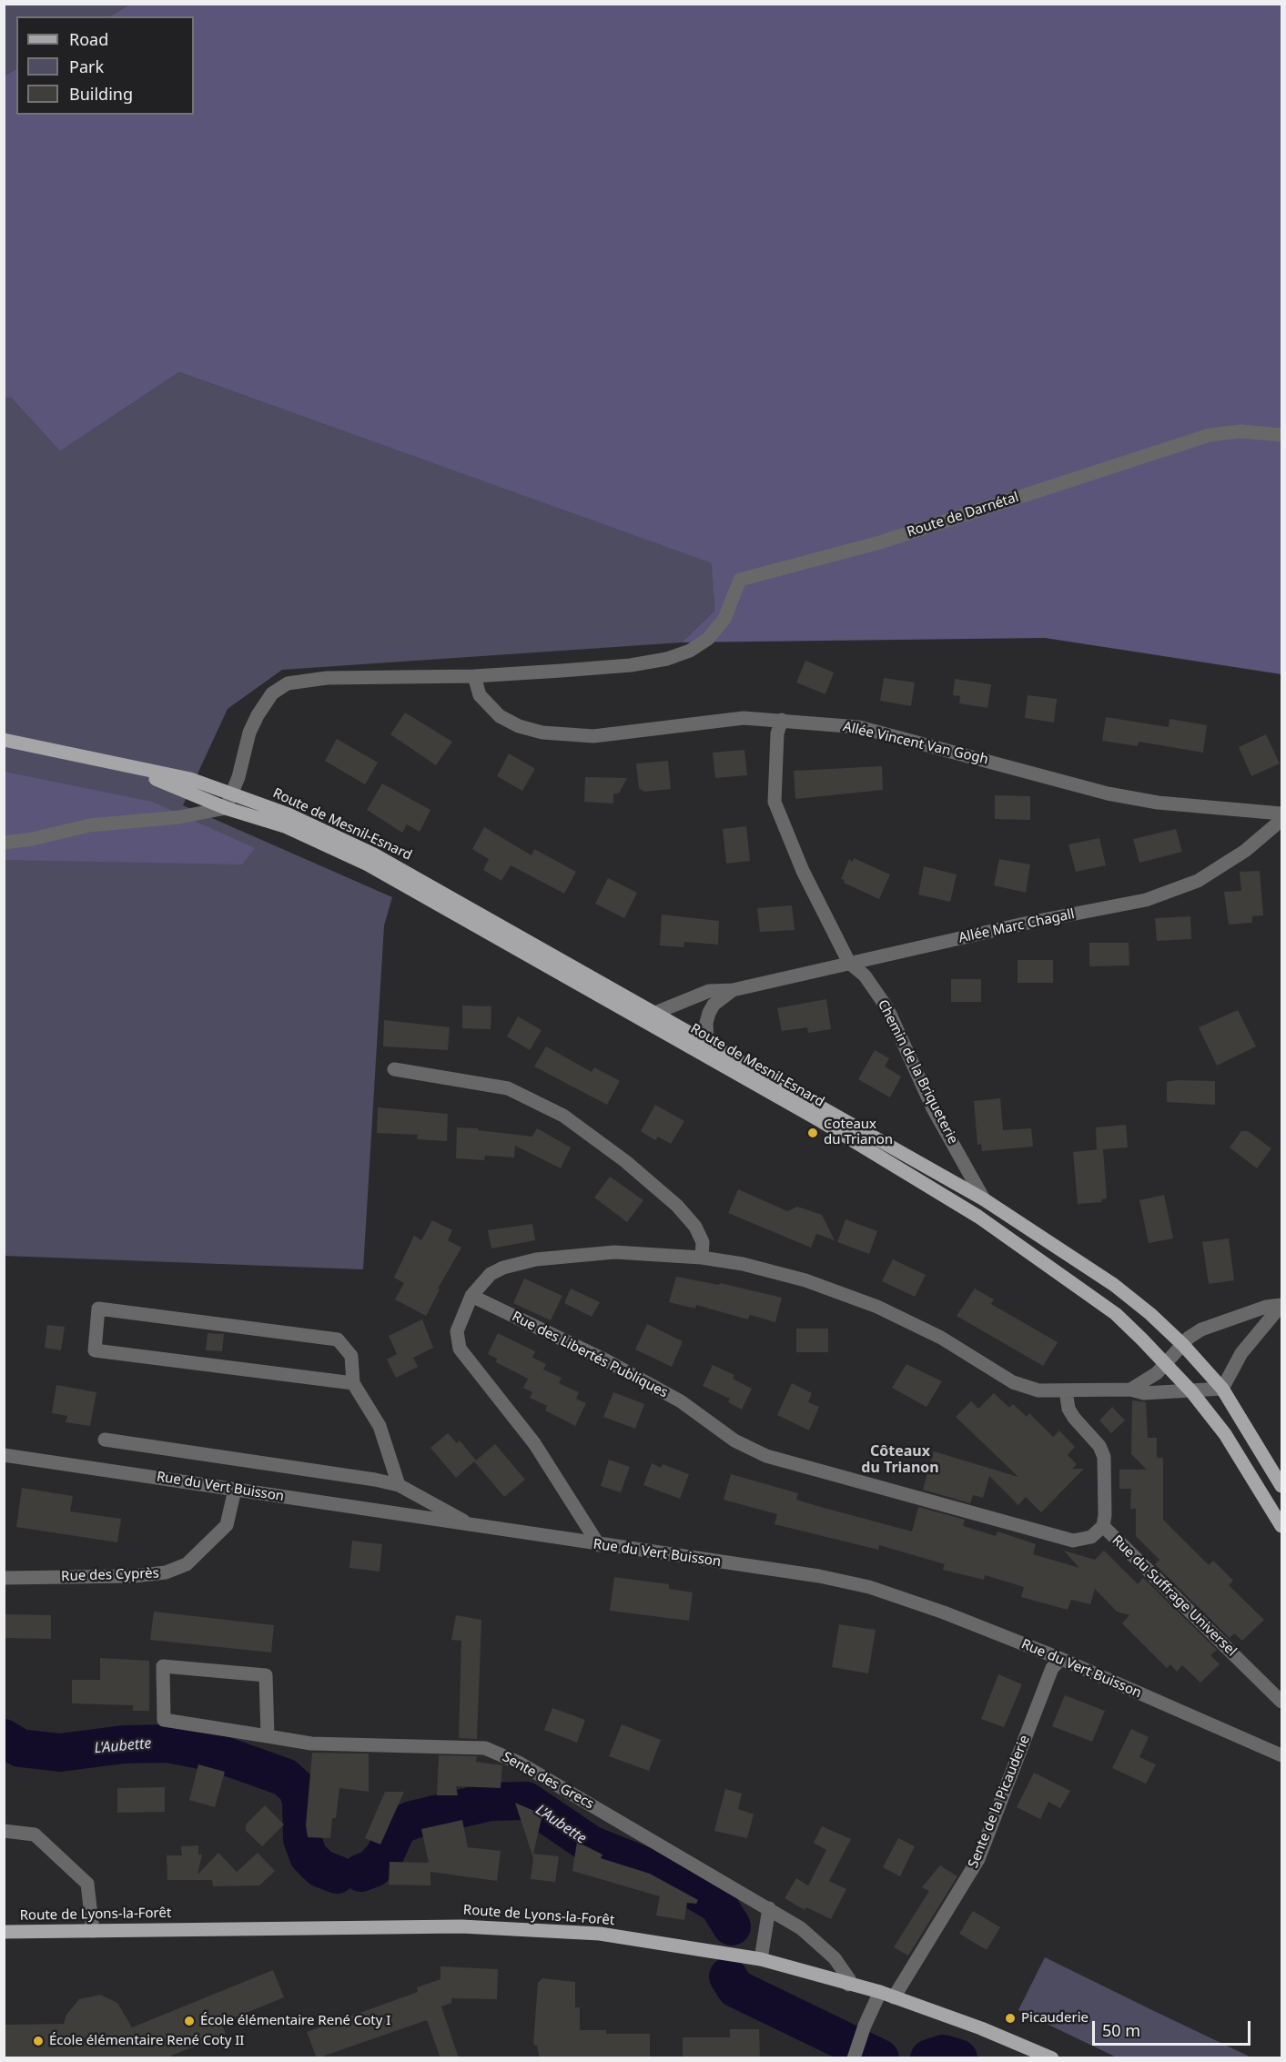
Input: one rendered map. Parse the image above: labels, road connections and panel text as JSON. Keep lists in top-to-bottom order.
{
  "streets": {
    "main road": ["Route de Mesnil-Esnard", "Route de Lyons-la-Forêt"],
    "street": [
      "Route de Darnétal",
      "Allée Vincent Van Gogh",
      "Allée Marc Chagall",
      "Chemin de la Briqueterie",
      "Rue des Libertés Publiques",
      "Rue du Vert Buisson",
      "Rue des Cyprès",
      "Rue du Suffrage Universel",
      "Sente des Grecs",
      "Sente de la Picauderie"
    ]
  },
  "crossings": [
    ["Route de Darnétal", "Allée Vincent Van Gogh"],
    ["Allée Vincent Van Gogh", "Chemin de la Briqueterie"],
    ["Route de Mesnil-Esnard", "Allée Marc Chagall"],
    ["Route de Mesnil-Esnard", "Chemin de la Briqueterie"],
    ["Allée Marc Chagall", "Chemin de la Briqueterie"],
    ["Rue des Libertés Publiques", "Rue du Suffrage Universel"],
    ["Rue du Vert Buisson", "Rue des Cyprès"],
    ["Rue du Vert Buisson", "Sente de la Picauderie"],
    ["Sente des Grecs", "Route de Lyons-la-Forêt"],
    ["Sente de la Picauderie", "Route de Lyons-la-Forêt"]
  ],
  "districts": ["Côteaux du Trianon"],
  "water": ["L'Aubette"],
  "places": [
    "Coteaux du Trianon",
    "Picauderie",
    "École élémentaire René Coty I",
    "École élémentaire René Coty II"
  ],
  "legend": ["Road", "Park", "Building"],
  "scale_bar": "50 m"
}
